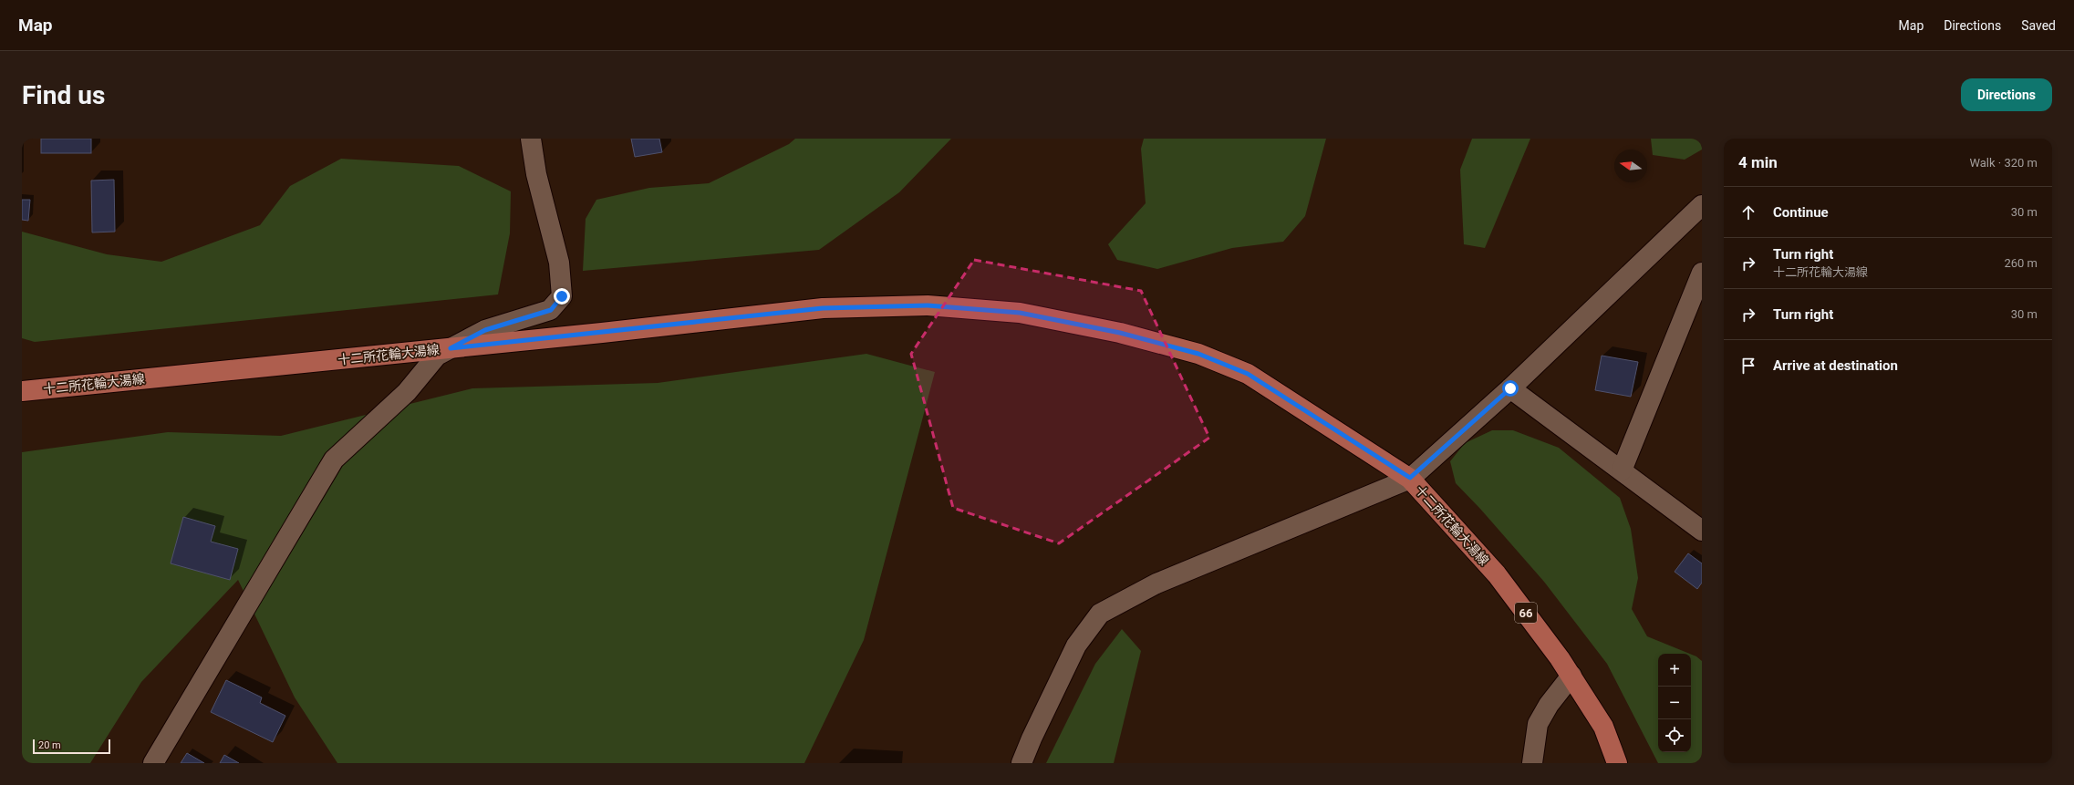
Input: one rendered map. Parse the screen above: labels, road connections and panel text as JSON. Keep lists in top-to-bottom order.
{
  "streets": {
    "main road": ["十二所花輪大湯線", "66"]
  },
  "scale_bar": "20 m",
  "north": "left",
  "page": {
    "header": "Map",
    "nav": ["Map", "Directions", "Saved"],
    "buttons": "Directions",
    "title": "Find us",
    "heading": ["4 min", "Walk · 320 m"],
    "list": [
      ["Continue", "30 m"],
      ["Turn right", "十二所花輪大湯線", "260 m"],
      ["Turn right", "30 m"],
      "Arrive at destination"
    ],
    "map_buttons": ["+", "−"],
    "scale": "20 m"
  }
}
